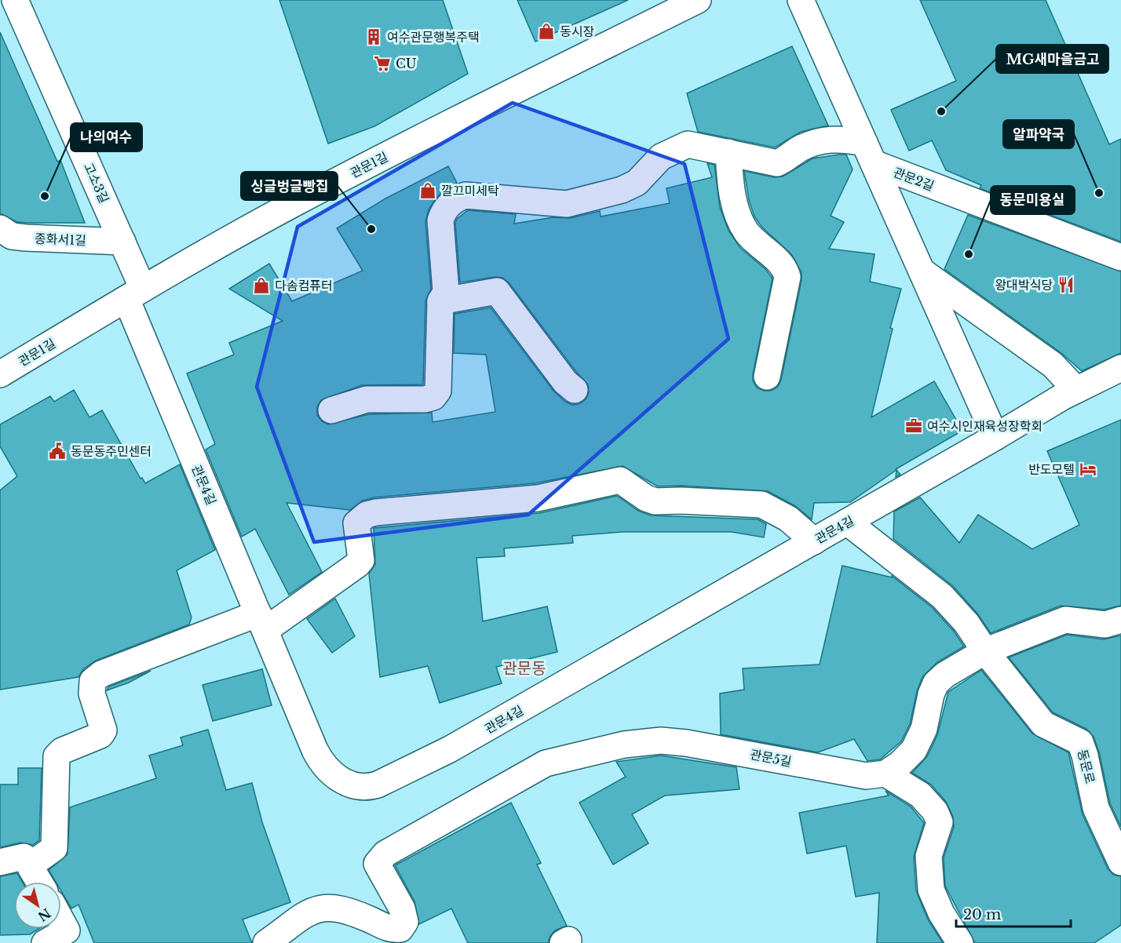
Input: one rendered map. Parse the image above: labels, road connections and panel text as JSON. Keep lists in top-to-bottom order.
{
  "streets": {
    "street": [
      "관문1길",
      "관문2길",
      "고소3길",
      "종화서1길",
      "관문4길",
      "관문5길",
      "동문로"
    ]
  },
  "crossings": [
    ["관문1길", "고소3길"],
    ["관문1길", "관문4길"],
    ["고소3길", "종화서1길"],
    ["고소3길", "관문4길"]
  ],
  "districts": ["관문동"],
  "places": {
    "shop": ["동시장", "깔끄미세탁", "다솜컴퓨터"],
    "building": ["여수관문행복주택"],
    "supermarket": ["CU"],
    "other": [
      "MG새마을금고",
      "알파약국",
      "나의여수",
      "싱글벙글빵집",
      "동문미용실"
    ],
    "restaurant": ["왕대박식당"],
    "office": ["여수시인재육성장학회"],
    "public building": ["동문동주민센터"],
    "hotel": ["반도모텔"]
  },
  "scale_bar": "20 m",
  "north": "bottom right"
}
